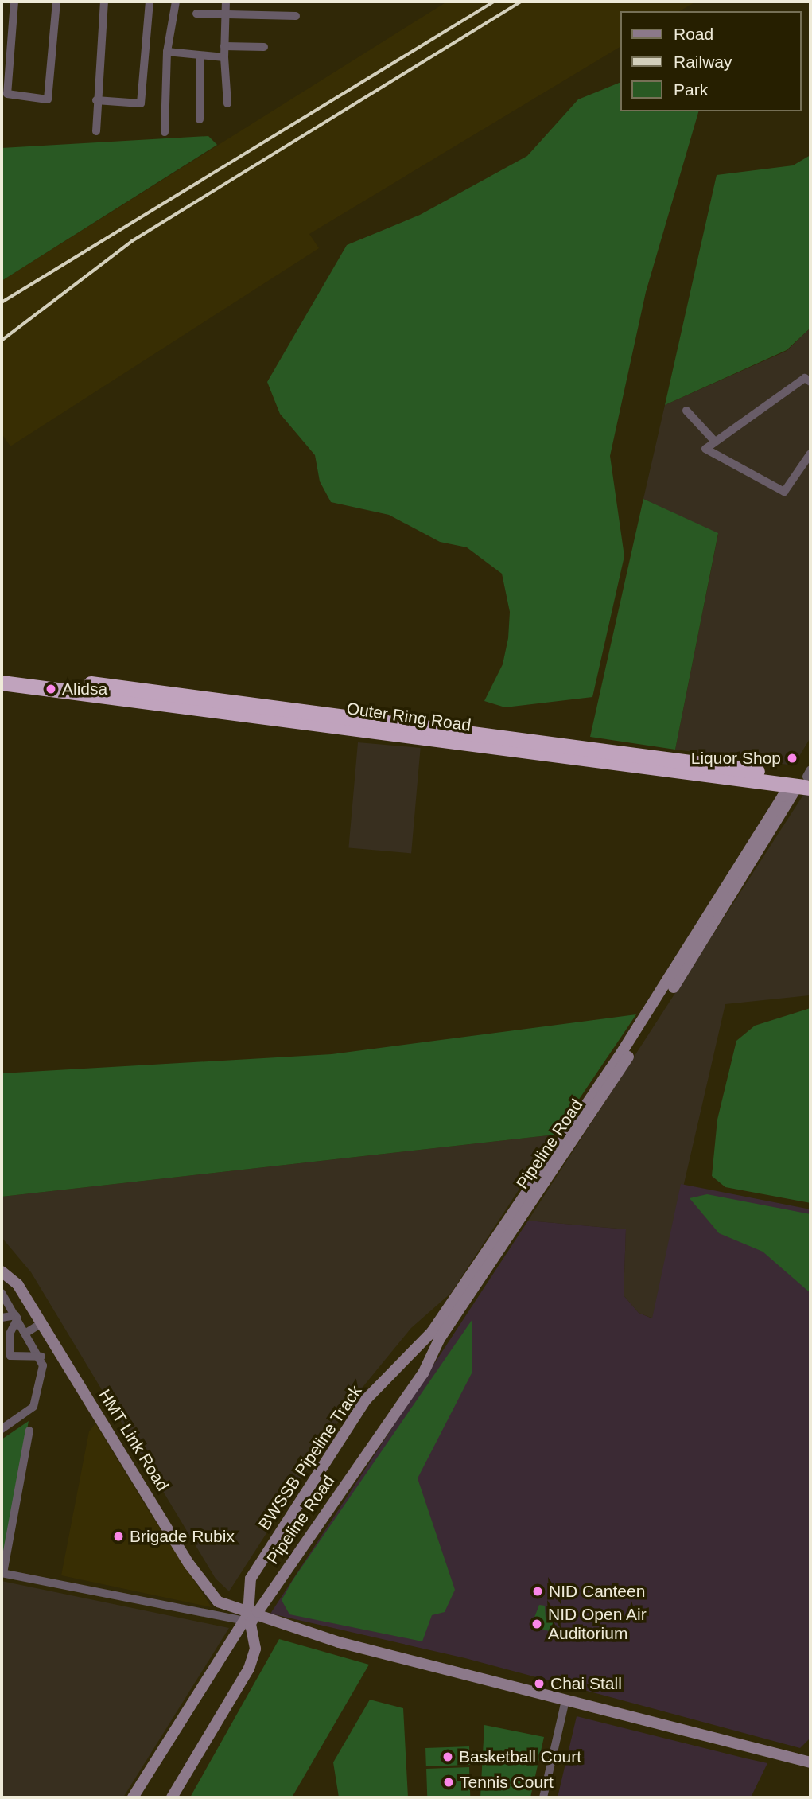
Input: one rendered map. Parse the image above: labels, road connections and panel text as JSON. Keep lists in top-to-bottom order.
{
  "streets": {
    "highway": ["Outer Ring Road"],
    "main road": ["Pipeline Road", "HMT Link Road", "BWSSB Pipeline Track"]
  },
  "crossings": [
    ["Outer Ring Road", "Pipeline Road"],
    ["Pipeline Road", "HMT Link Road"],
    ["Pipeline Road", "BWSSB Pipeline Track"],
    ["HMT Link Road", "BWSSB Pipeline Track"]
  ],
  "places": [
    "Alidsa",
    "Liquor Shop",
    "Brigade Rubix",
    "NID Canteen",
    "NID Open Air Auditorium",
    "Chai Stall",
    "Basketball Court",
    "Tennis Court"
  ],
  "legend": ["Road", "Railway", "Park"]
}
